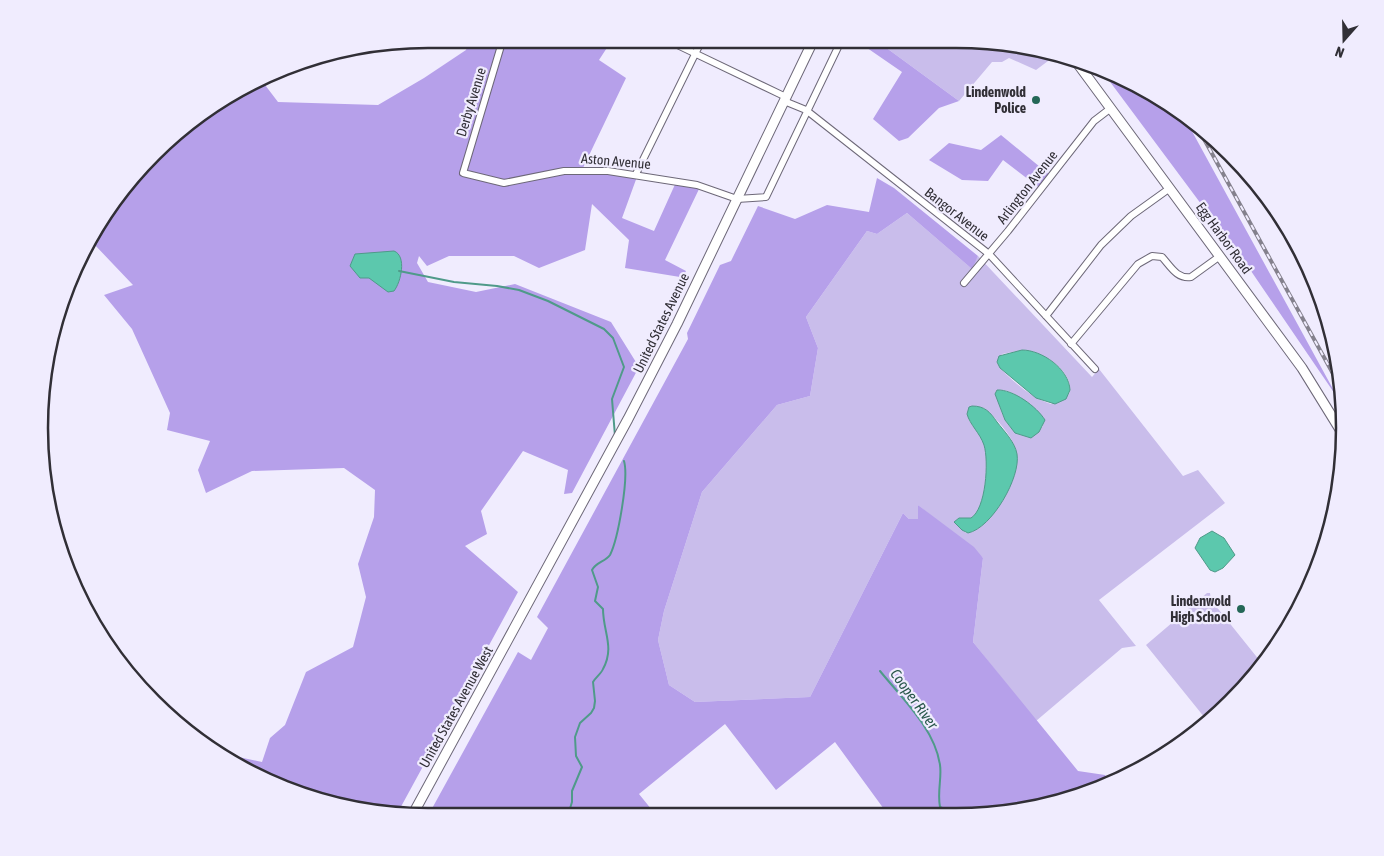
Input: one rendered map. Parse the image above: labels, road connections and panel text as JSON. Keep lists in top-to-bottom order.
{
  "streets": {
    "street": [
      "Derby Avenue",
      "Aston Avenue",
      "Arlington Avenue",
      "Bangor Avenue",
      "Egg Harbor Road",
      "United States Avenue",
      "United States Avenue West"
    ]
  },
  "crossings": [
    ["Derby Avenue", "Aston Avenue"],
    ["Aston Avenue", "Bangor Avenue"],
    ["Aston Avenue", "United States Avenue"],
    ["Arlington Avenue", "Bangor Avenue"],
    ["Arlington Avenue", "Egg Harbor Road"],
    ["Bangor Avenue", "United States Avenue"],
    ["United States Avenue", "United States Avenue West"]
  ],
  "water": ["Cooper River"],
  "places": ["Lindenwold Police", "Lindenwold High School"],
  "north": "bottom"
}
